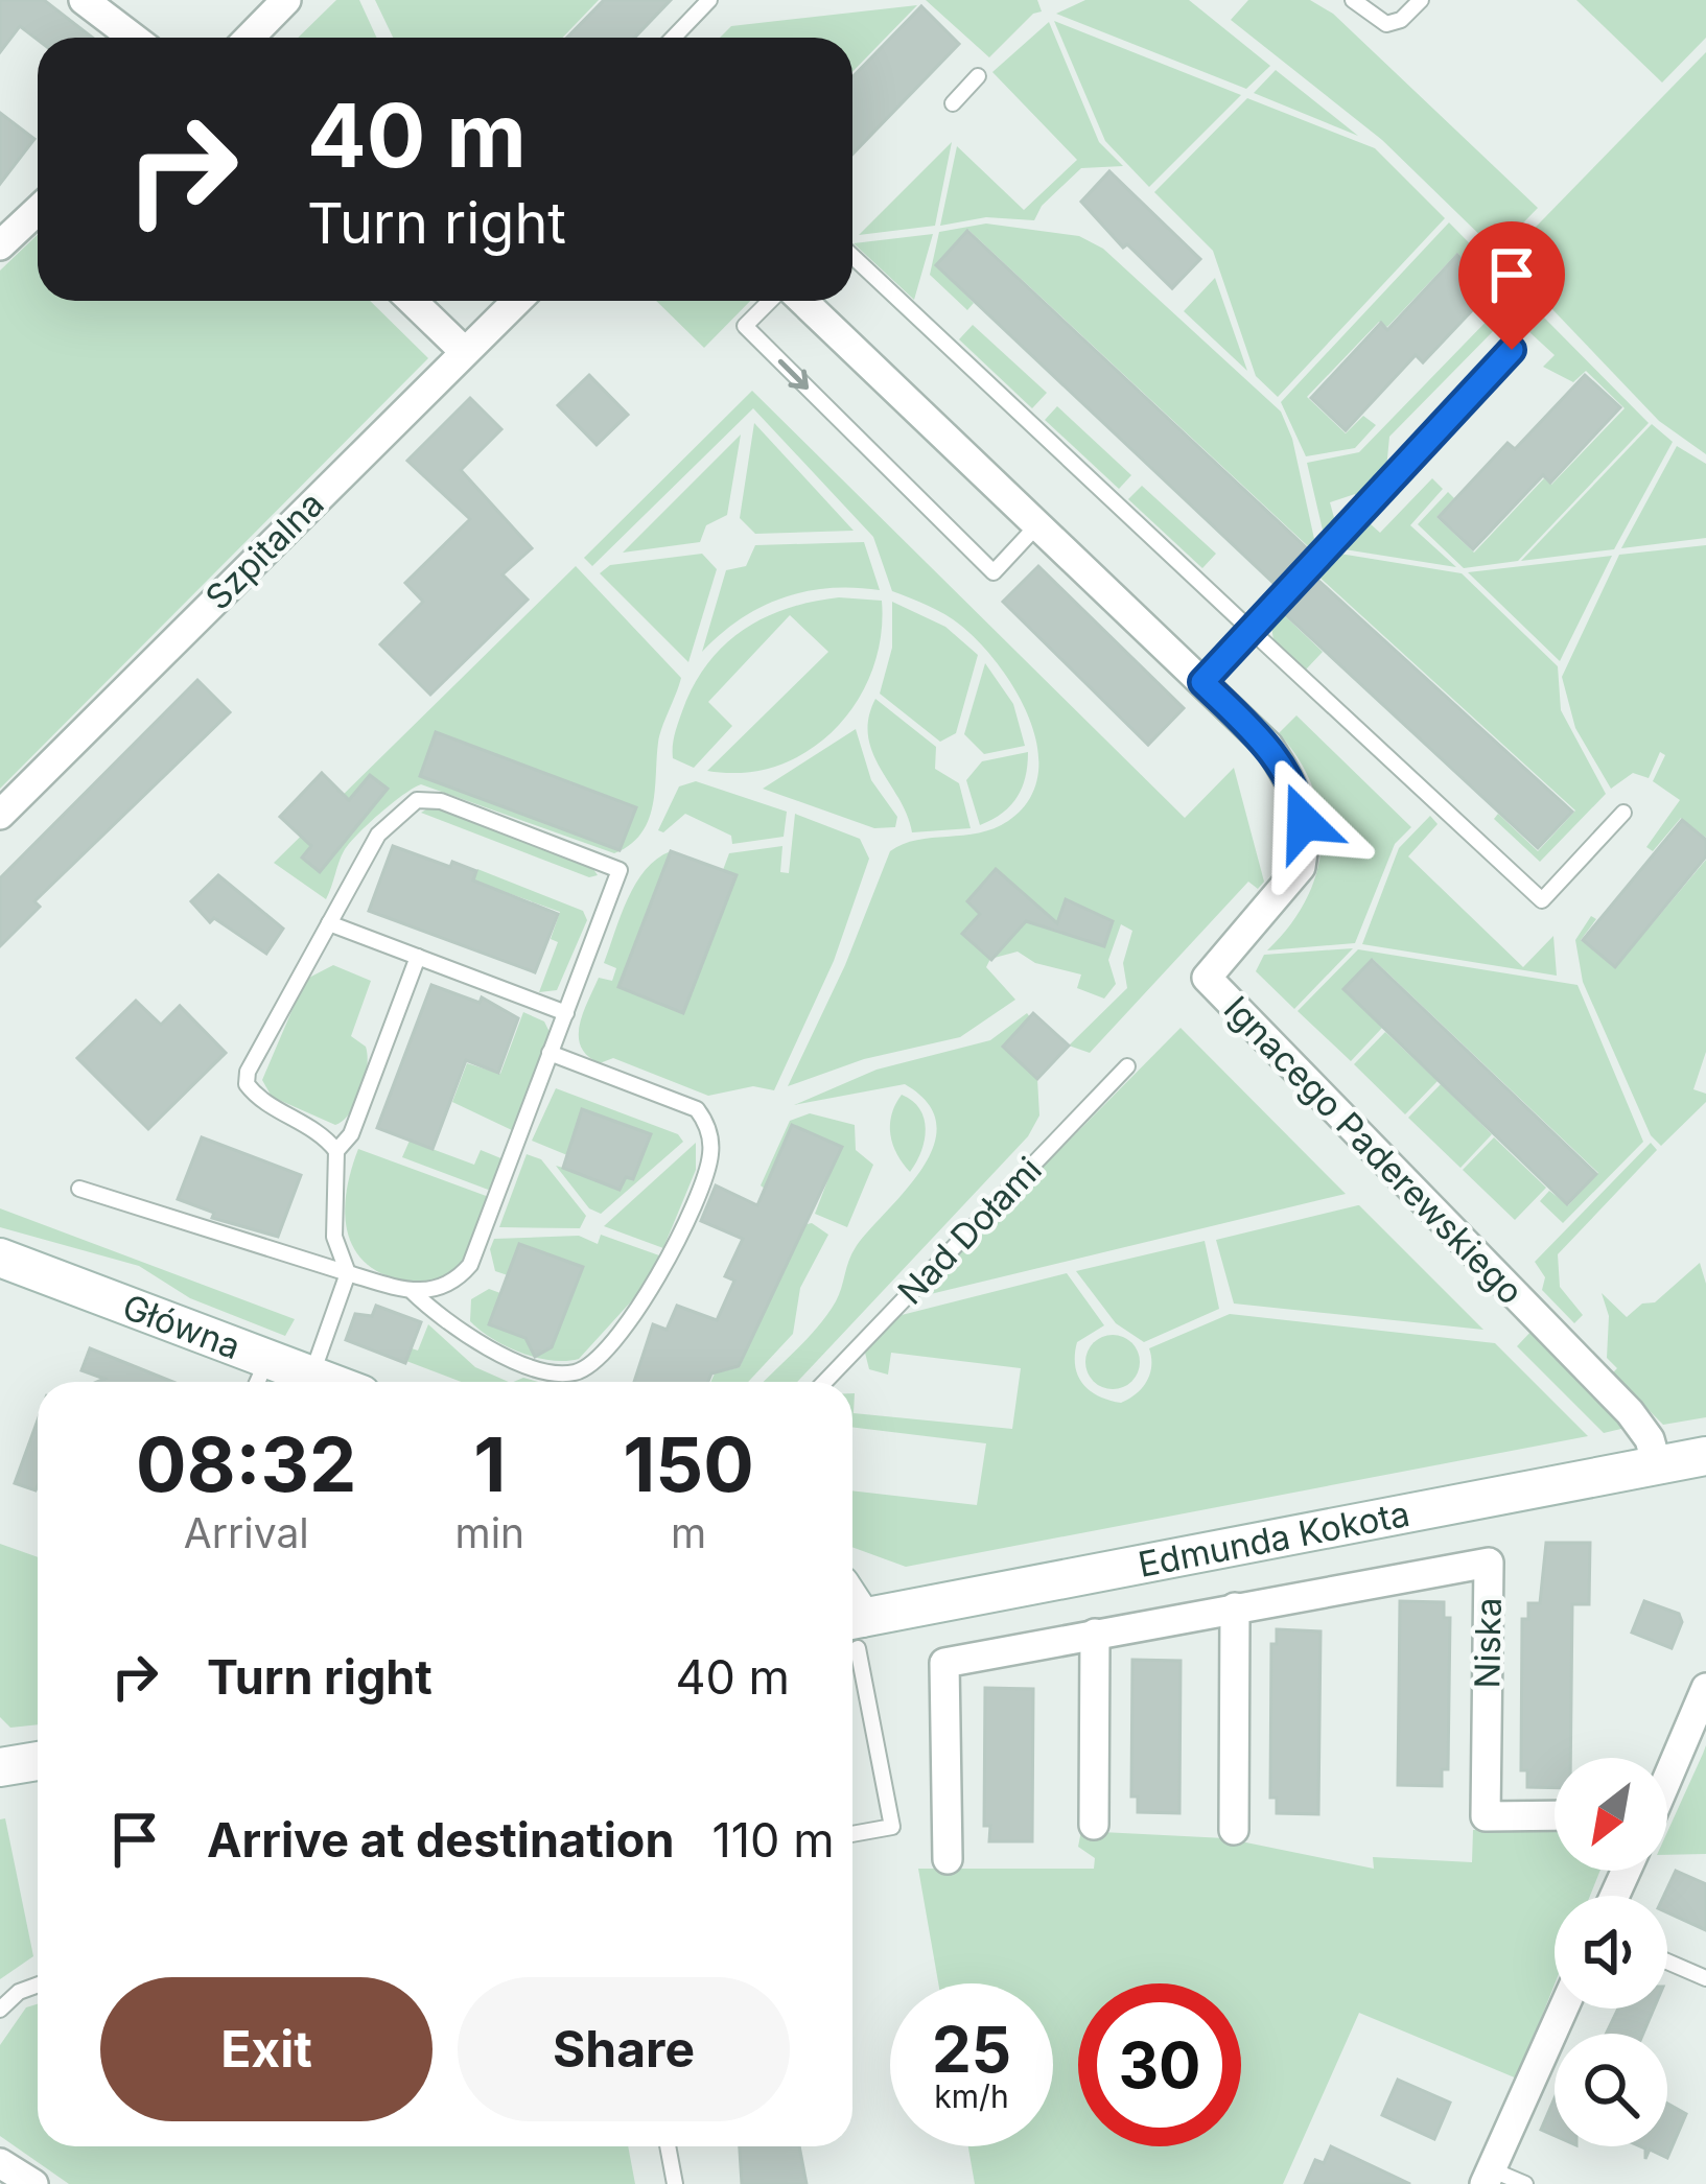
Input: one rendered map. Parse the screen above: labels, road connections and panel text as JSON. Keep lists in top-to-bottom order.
{
  "streets": {
    "street": [
      "Szpitalna",
      "Ignacego Paderewskiego",
      "Główna",
      "Edmunda Kokota",
      "Niska"
    ],
    "lane": ["Nad Dołami"]
  },
  "crossings": [
    ["Ignacego Paderewskiego", "Edmunda Kokota"]
  ],
  "north": "bottom left",
  "page": {
    "turn": ["40 m", "Turn right"],
    "eta": [
      "08:32",
      "Arrival",
      "1",
      "min",
      "150",
      "m"
    ],
    "list": [
      {
        "name": "Turn right",
        "value": "40 m"
      },
      {
        "name": "Arrive at destination",
        "value": "110 m"
      }
    ],
    "buttons": ["Exit", "Share"],
    "speed": "25 km/h",
    "limit": "30"
  }
}
